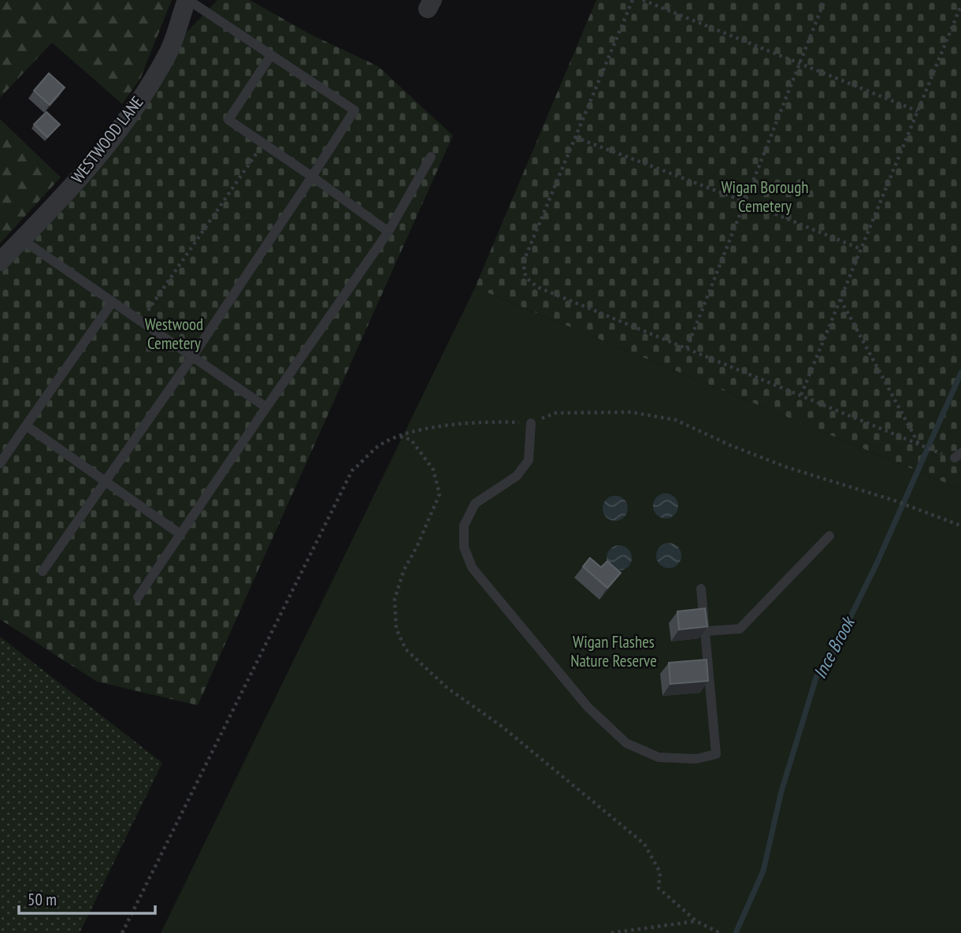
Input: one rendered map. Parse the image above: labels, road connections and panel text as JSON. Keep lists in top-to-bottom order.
{
  "streets": {
    "street": ["WESTWOOD LANE"]
  },
  "water": ["Ince Brook"],
  "parks": ["Wigan Borough Cemetery", "Westwood Cemetery", "Wigan Flashes Nature Reserve"],
  "scale_bar": "50 m"
}
